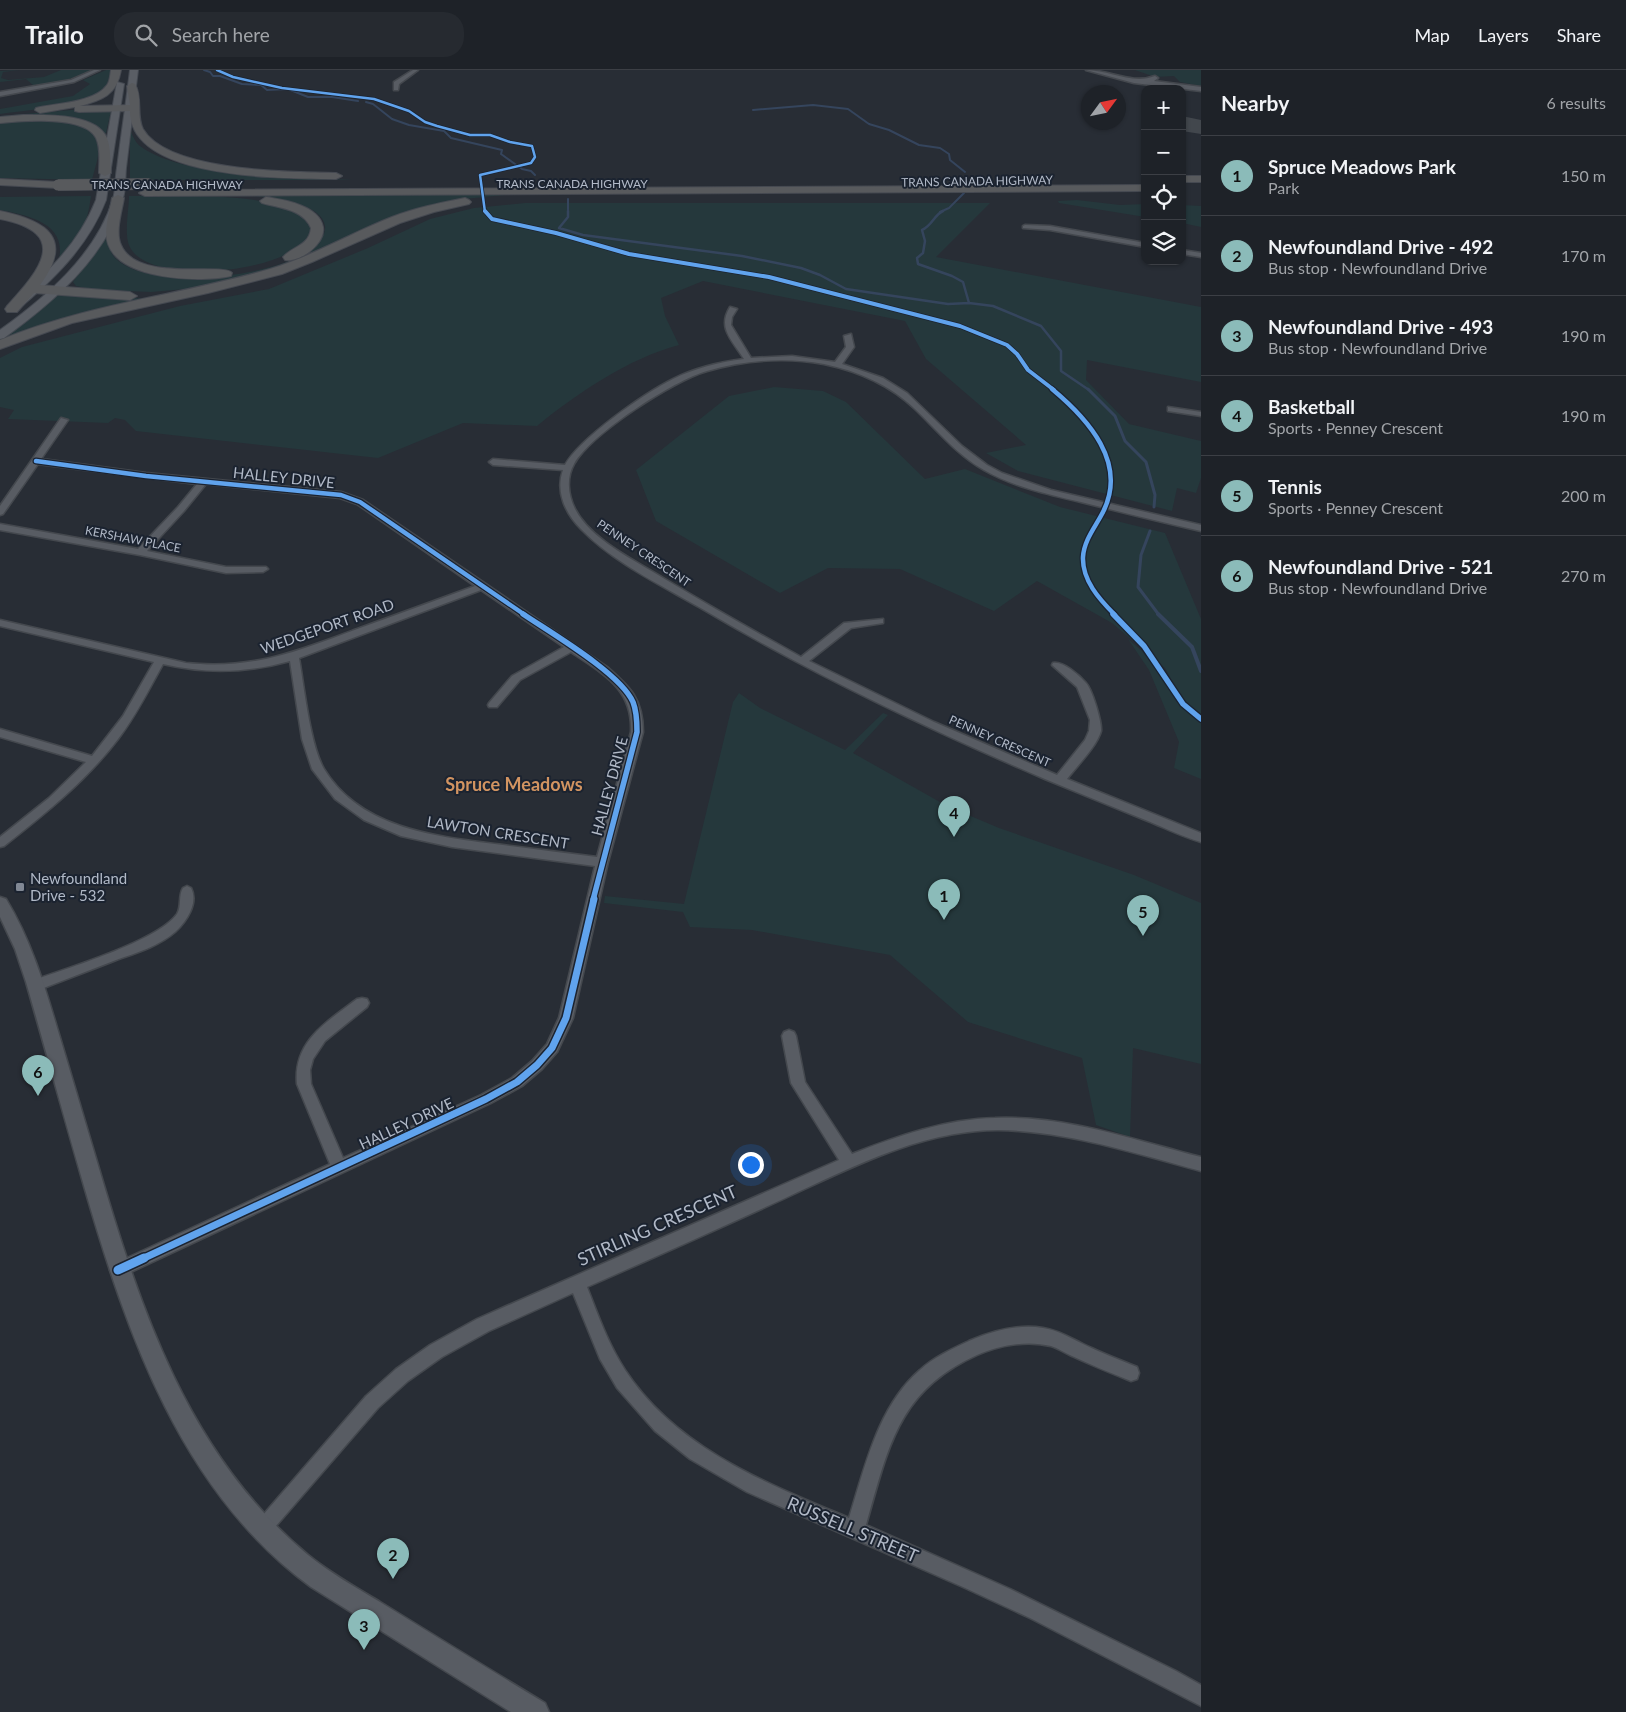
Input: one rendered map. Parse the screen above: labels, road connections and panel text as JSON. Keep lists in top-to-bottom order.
{
  "streets": {
    "highway": ["TRANS CANADA HIGHWAY"],
    "street": [
      "HALLEY DRIVE",
      "KERSHAW PLACE",
      "PENNEY CRESCENT",
      "WEDGEPORT ROAD",
      "LAWTON CRESCENT",
      "STIRLING CRESCENT",
      "RUSSELL STREET"
    ]
  },
  "crossings": [
    ["HALLEY DRIVE", "WEDGEPORT ROAD"],
    ["HALLEY DRIVE", "LAWTON CRESCENT"],
    ["WEDGEPORT ROAD", "LAWTON CRESCENT"],
    ["STIRLING CRESCENT", "RUSSELL STREET"]
  ],
  "districts": ["Spruce Meadows"],
  "places": {
    "transit": ["Newfoundland Drive - 532"]
  },
  "north": "top right",
  "page": {
    "header": "Trailo",
    "search": "Search here",
    "nav": ["Map", "Layers", "Share"],
    "heading": ["Nearby", "6 results"],
    "map_buttons": ["+", "−"],
    "list": [
      {
        "mark": "1",
        "name": "Spruce Meadows Park",
        "note": "Park",
        "value": "150 m"
      },
      {
        "mark": "2",
        "name": "Newfoundland Drive - 492",
        "note": "Bus stop · Newfoundland Drive",
        "value": "170 m"
      },
      {
        "mark": "3",
        "name": "Newfoundland Drive - 493",
        "note": "Bus stop · Newfoundland Drive",
        "value": "190 m"
      },
      {
        "mark": "4",
        "name": "Basketball",
        "note": "Sports · Penney Crescent",
        "value": "190 m"
      },
      {
        "mark": "5",
        "name": "Tennis",
        "note": "Sports · Penney Crescent",
        "value": "200 m"
      },
      {
        "mark": "6",
        "name": "Newfoundland Drive - 521",
        "note": "Bus stop · Newfoundland Drive",
        "value": "270 m"
      }
    ],
    "pins": [
      "4",
      "1",
      "5",
      "6",
      "2",
      "3"
    ]
  }
}
